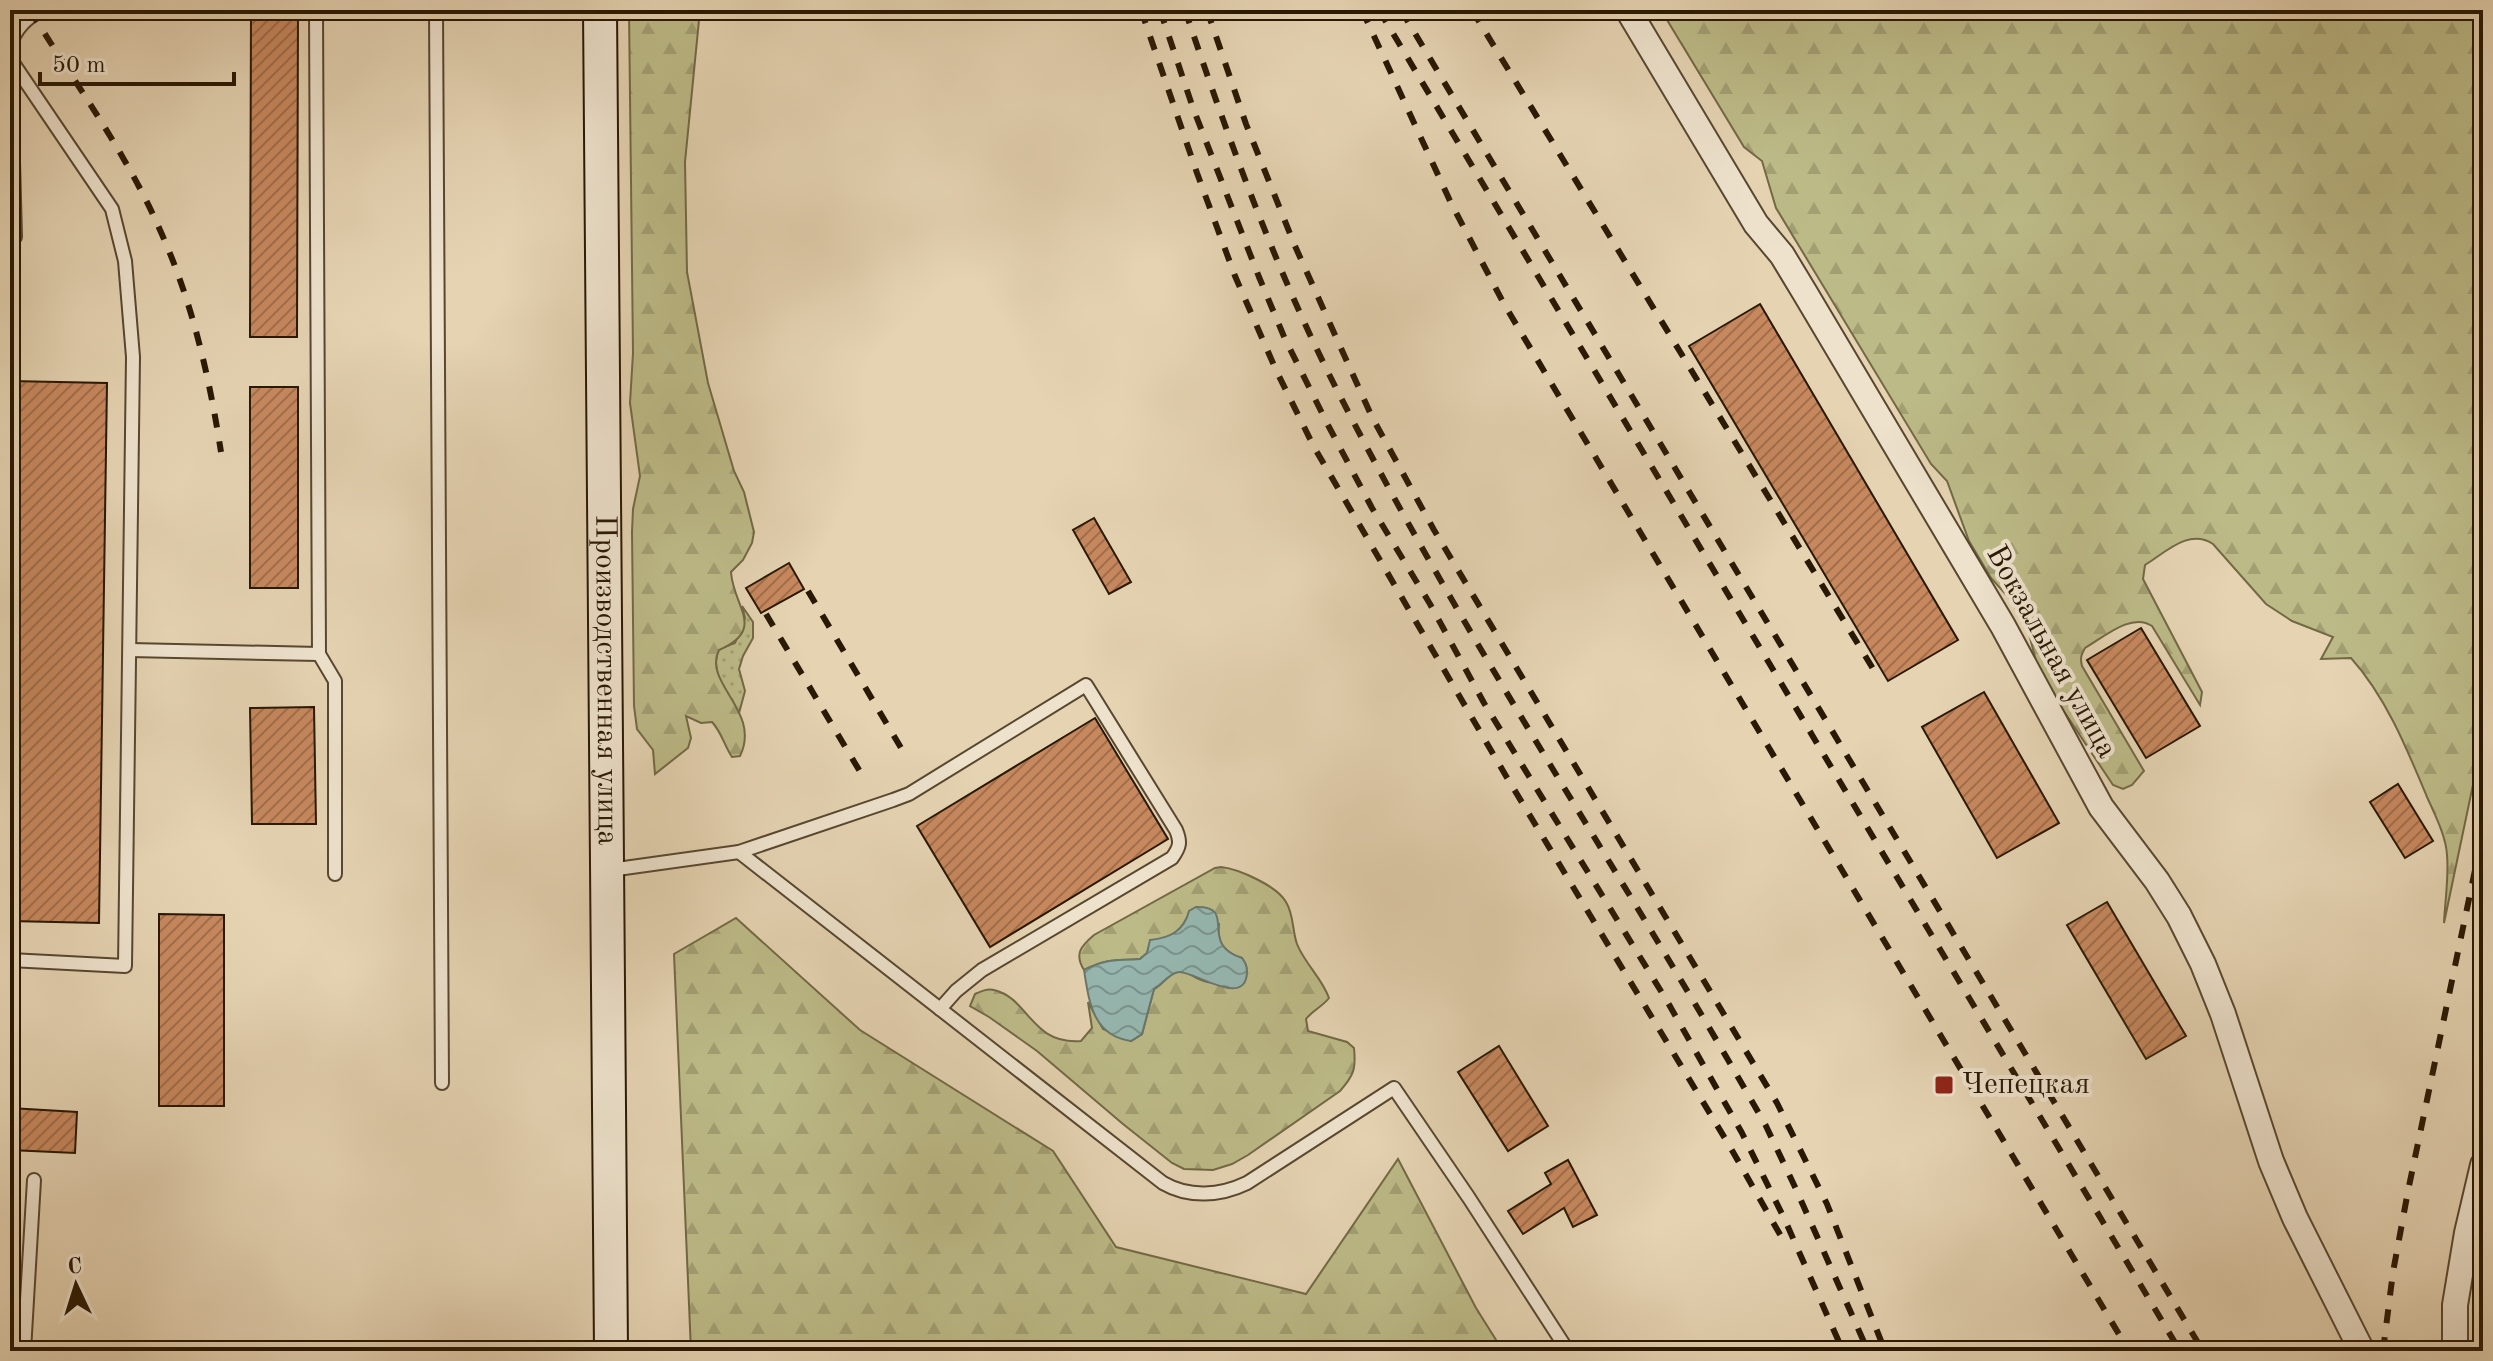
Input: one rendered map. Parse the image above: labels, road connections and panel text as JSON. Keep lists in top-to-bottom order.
{
  "streets": {
    "main road": ["Производственная улица"],
    "street": ["Вокзальная улица"]
  },
  "places": {
    "transit": ["Чепецкая"]
  },
  "scale_bar": "50 m",
  "north": "top"
}
